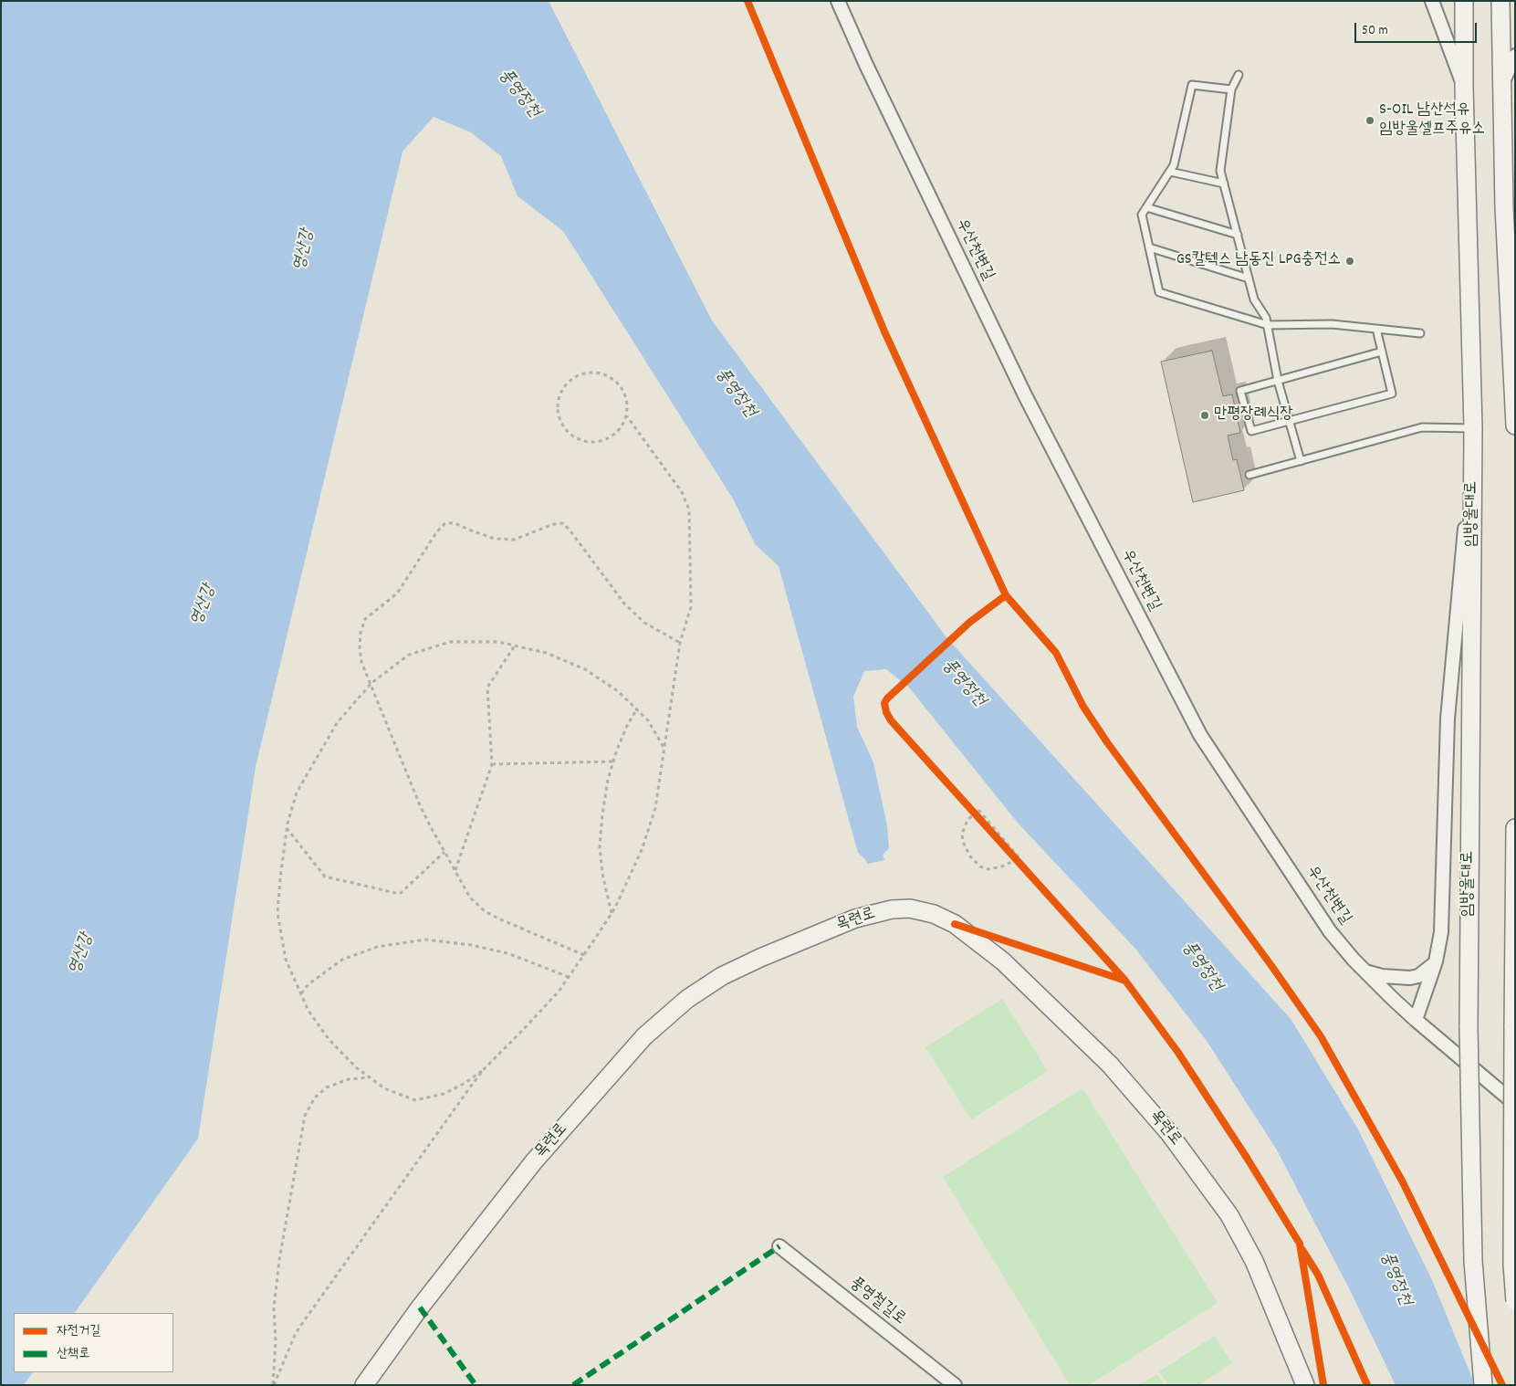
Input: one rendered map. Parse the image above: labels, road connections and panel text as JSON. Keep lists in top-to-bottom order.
{
  "streets": {
    "main road": ["임방울대로", "목련로"],
    "street": ["우산천변길", "풍영철길로"]
  },
  "water": ["풍영정천", "영산강"],
  "places": ["S-OIL 남산석유 임방울셀프주유소", "GS칼텍스 남동진 LPG충전소", "만평장례식장"],
  "legend": ["자전거길", "산책로"],
  "scale_bar": "50 m"
}
